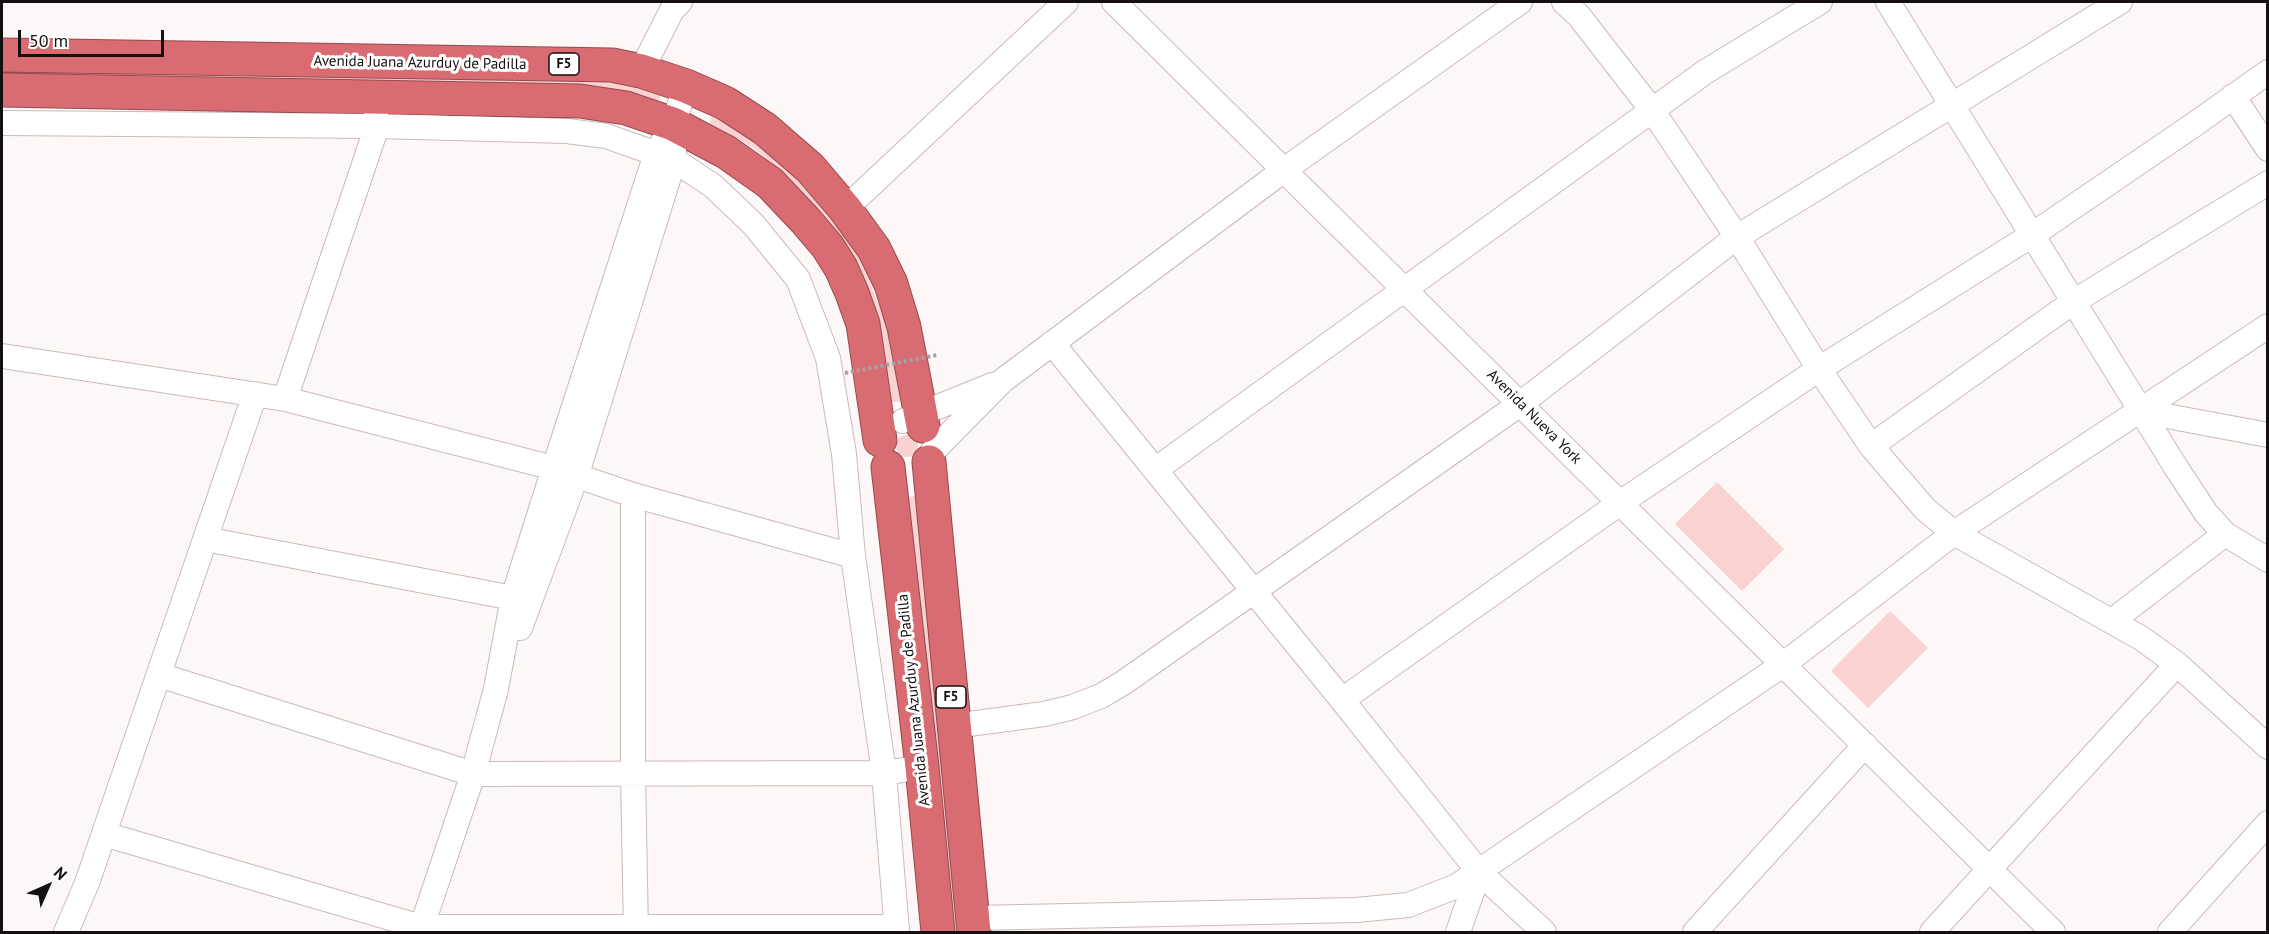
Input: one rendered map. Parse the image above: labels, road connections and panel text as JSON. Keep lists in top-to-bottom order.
{
  "streets": {
    "highway": ["Avenida Juana Azurduy de Padilla", "F5"],
    "street": ["Avenida Nueva York"]
  },
  "scale_bar": "50 m",
  "north": "top right"
}
